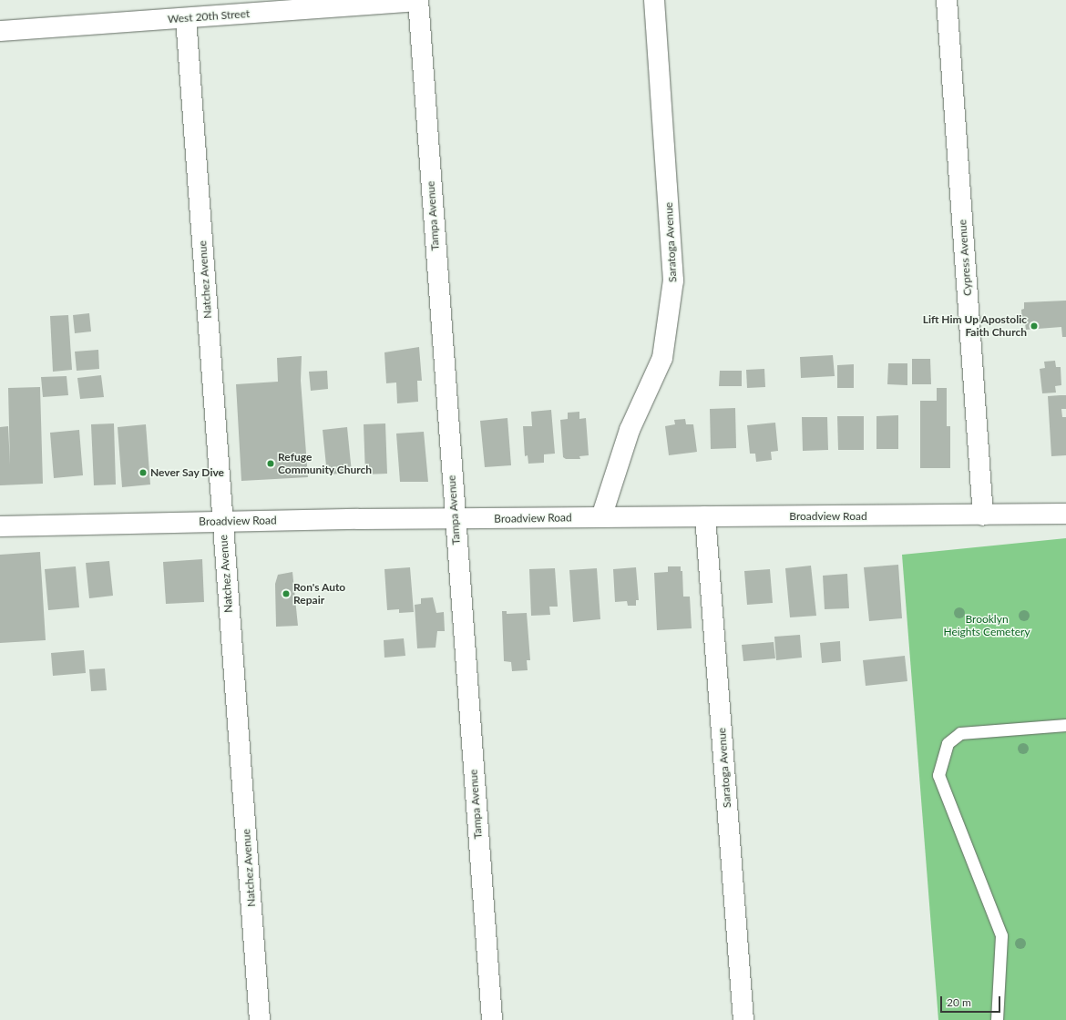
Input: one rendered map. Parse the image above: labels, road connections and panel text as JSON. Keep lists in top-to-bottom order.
{
  "streets": {
    "street": [
      "West 20th Street",
      "Tampa Avenue",
      "Saratoga Avenue",
      "Cypress Avenue",
      "Natchez Avenue",
      "Broadview Road"
    ]
  },
  "crossings": [
    ["West 20th Street", "Tampa Avenue"],
    ["West 20th Street", "Natchez Avenue"],
    ["Tampa Avenue", "Broadview Road"],
    ["Saratoga Avenue", "Broadview Road"],
    ["Cypress Avenue", "Broadview Road"],
    ["Natchez Avenue", "Broadview Road"]
  ],
  "parks": ["Brooklyn Heights Cemetery"],
  "places": [
    "Lift Him Up Apostolic Faith Church",
    "Refuge Community Church",
    "Never Say Dive",
    "Ron's Auto Repair"
  ],
  "scale_bar": "20 m"
}
